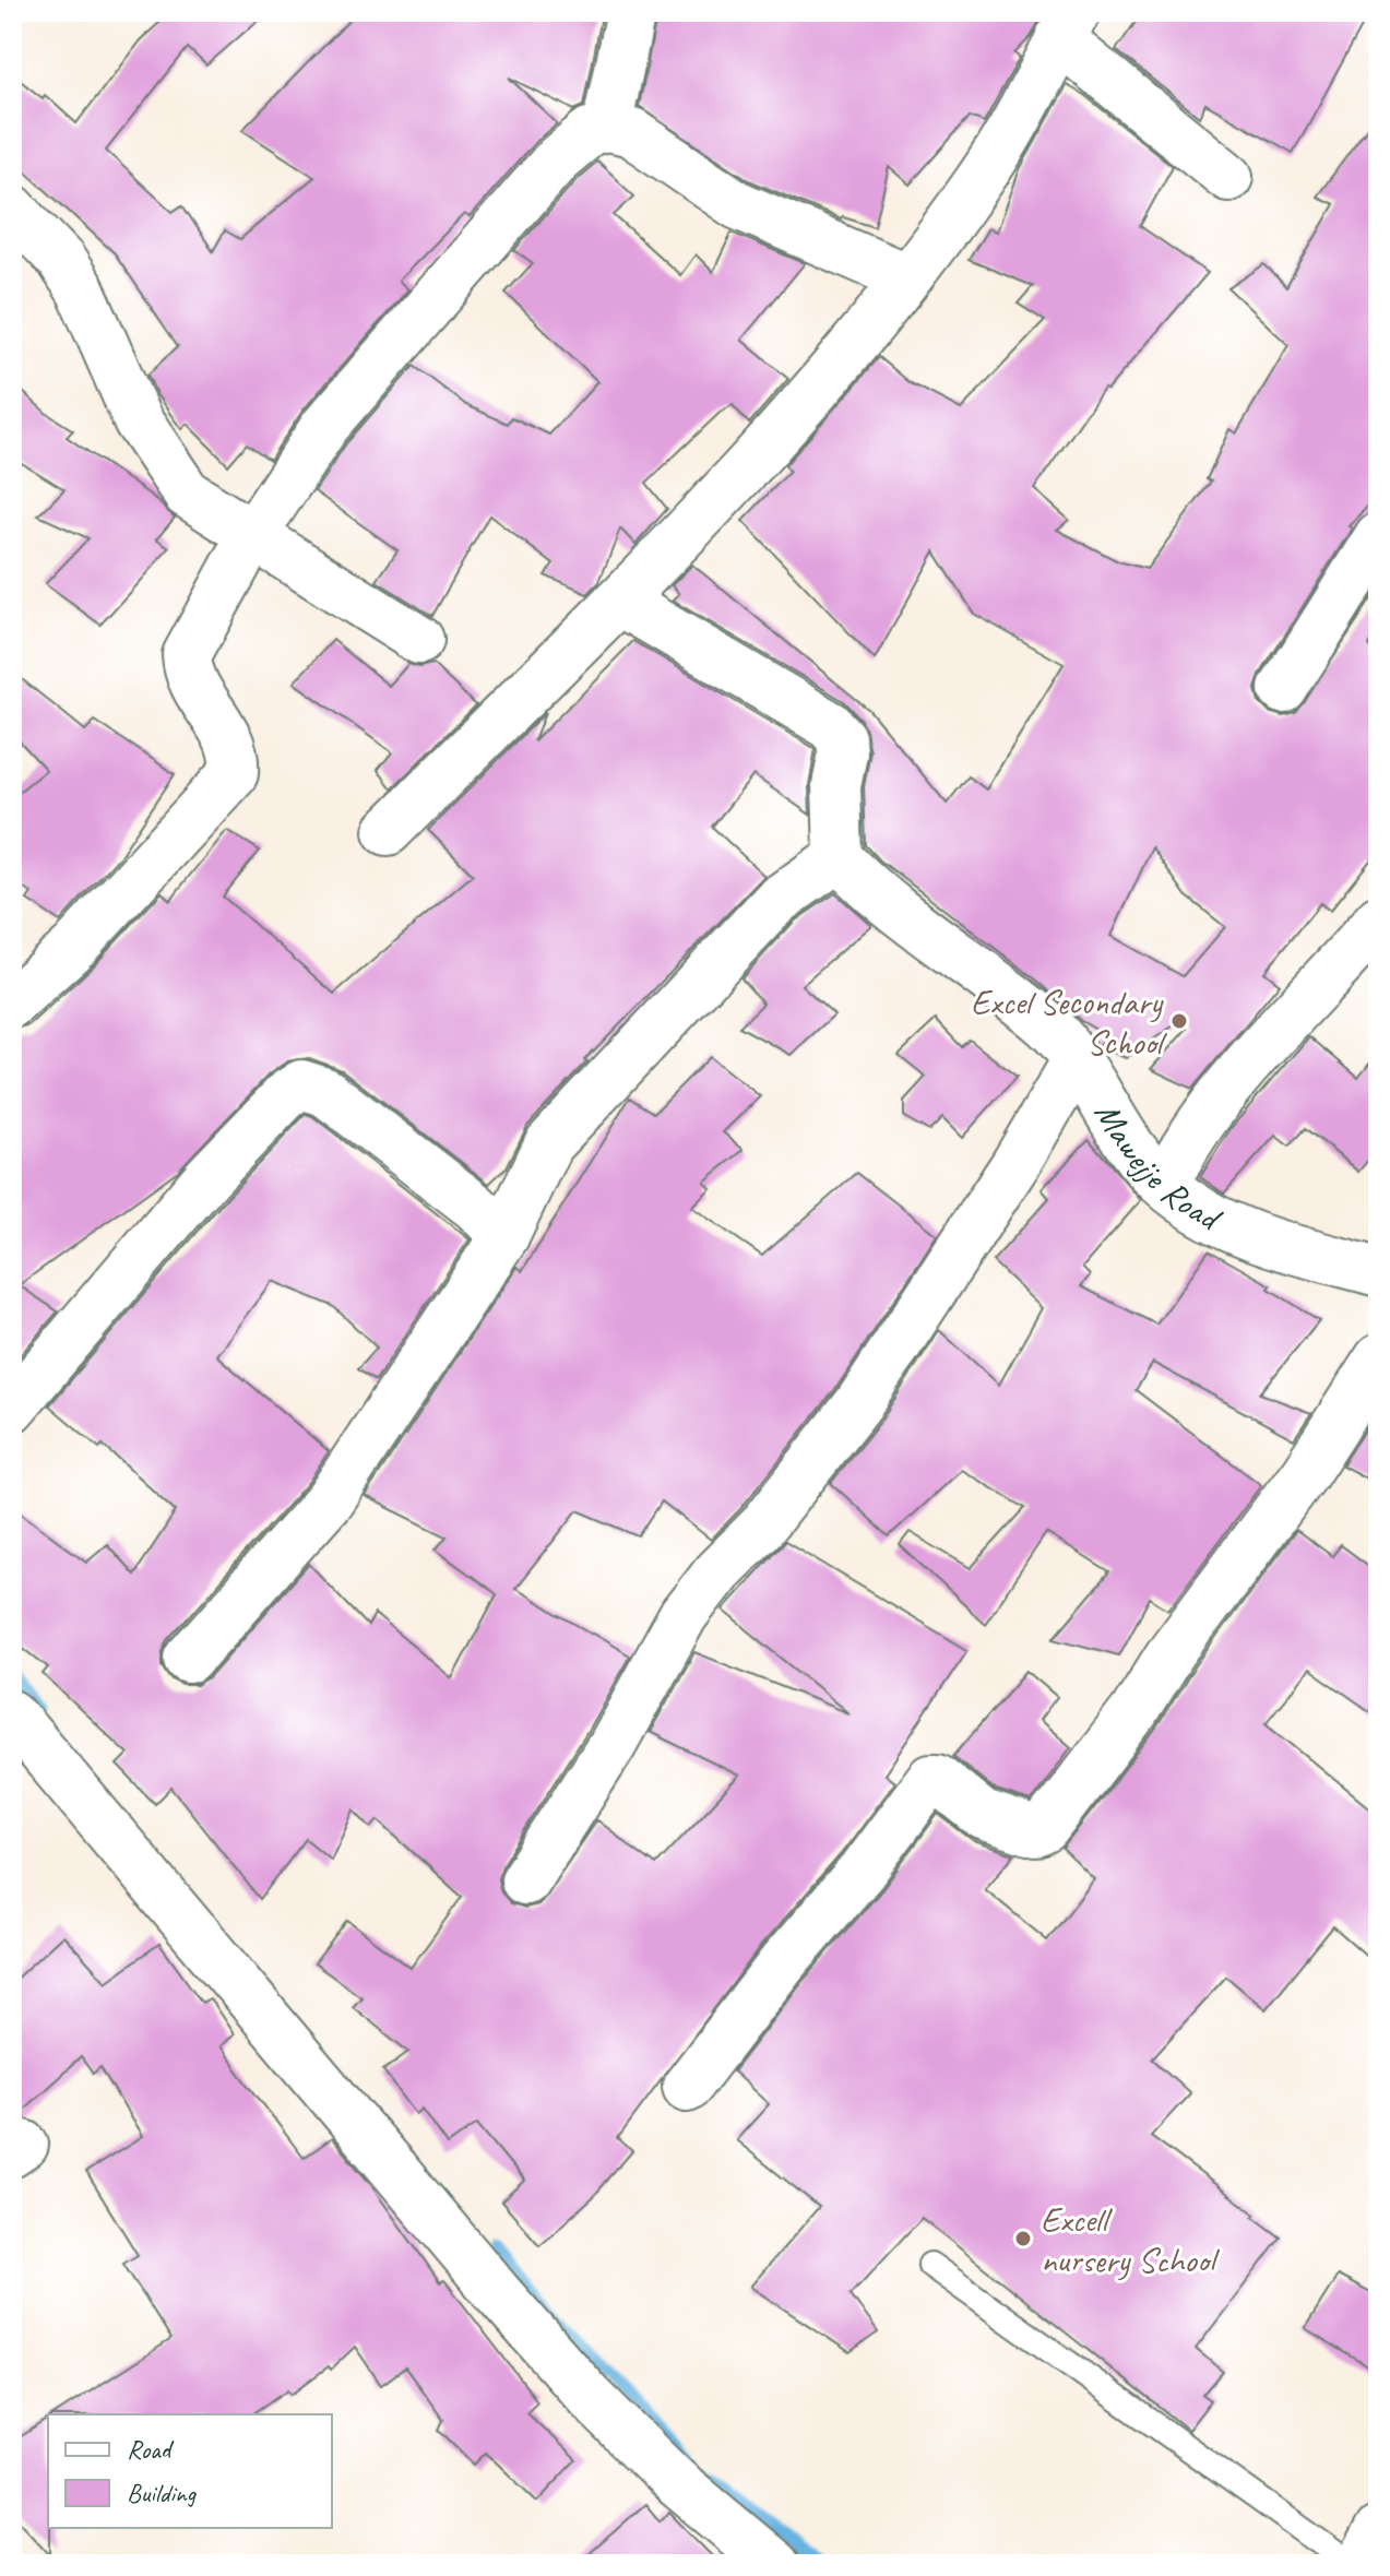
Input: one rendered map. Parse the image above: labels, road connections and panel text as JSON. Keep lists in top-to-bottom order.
{
  "streets": {
    "street": ["Mawejje Road"]
  },
  "places": ["Excel Secondary School", "Excell nursery School"],
  "legend": ["Road", "Building"]
}
